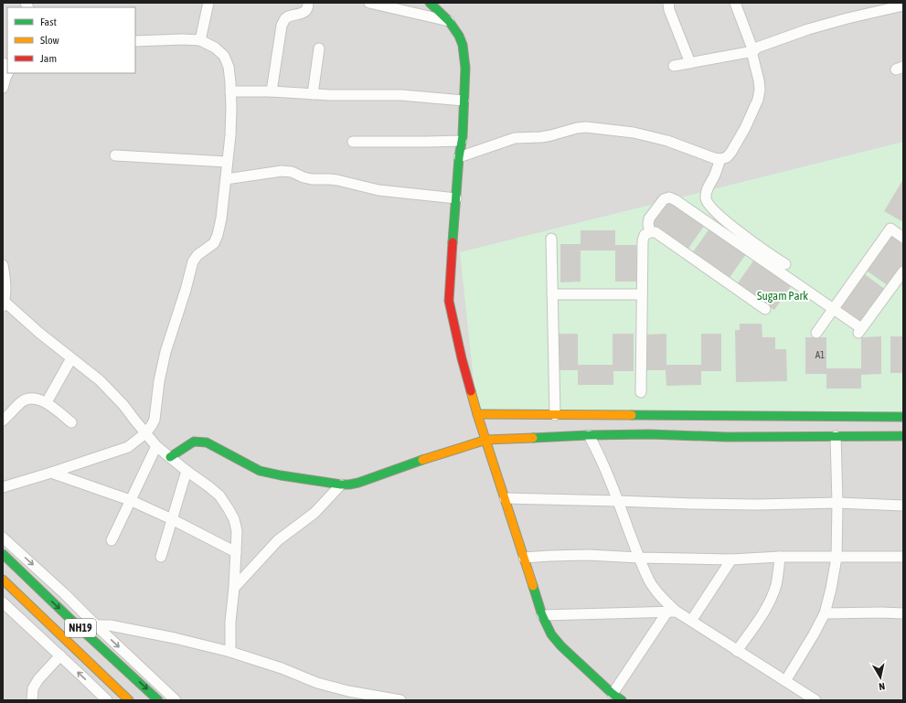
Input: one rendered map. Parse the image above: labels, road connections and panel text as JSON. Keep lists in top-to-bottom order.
{
  "streets": {
    "main road": ["NH19"]
  },
  "parks": ["Sugam Park"],
  "house_numbers": ["A1"],
  "legend": ["Fast", "Slow", "Jam"],
  "north": "bottom"
}
